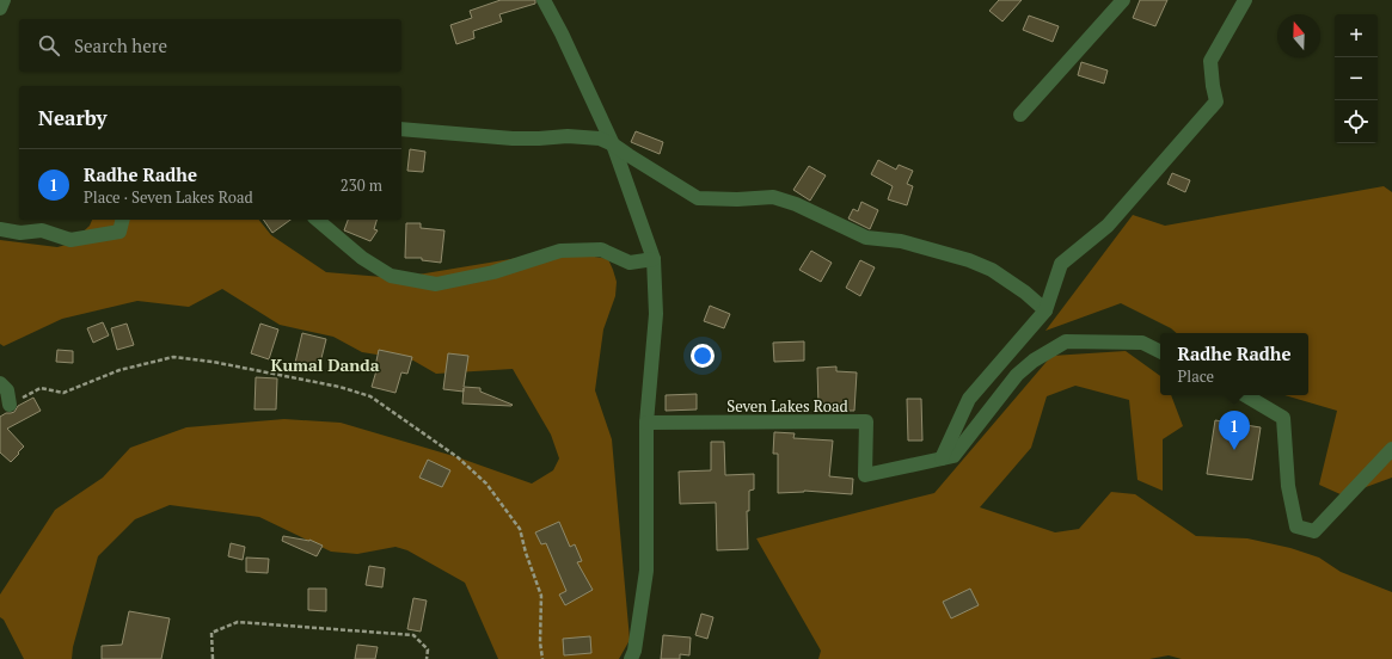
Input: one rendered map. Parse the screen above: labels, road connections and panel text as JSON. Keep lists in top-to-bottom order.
{
  "streets": {
    "street": ["Seven Lakes Road"]
  },
  "districts": ["Kumal Danda"],
  "north": "top",
  "page": {
    "map_buttons": ["+", "−"],
    "search": "Search here",
    "heading": "Nearby",
    "list": [
      {
        "mark": "1",
        "name": "Radhe Radhe",
        "note": "Place · Seven Lakes Road",
        "value": "230 m"
      }
    ],
    "popup": ["Radhe Radhe", "Place"],
    "pins": "1"
  }
}
